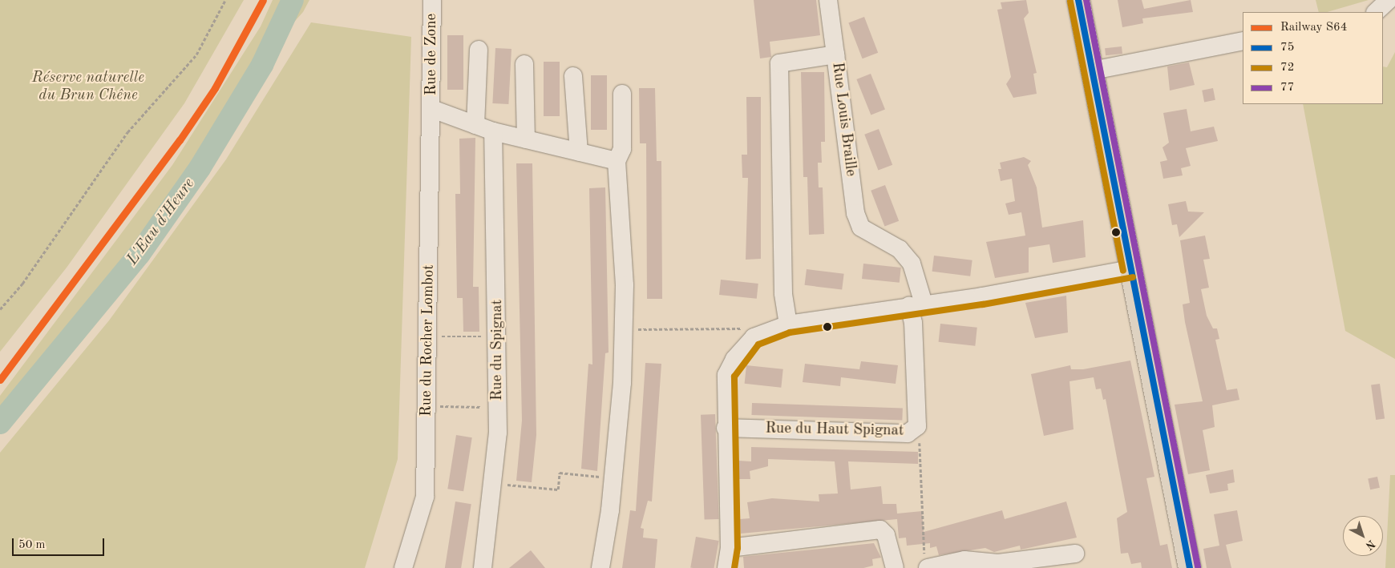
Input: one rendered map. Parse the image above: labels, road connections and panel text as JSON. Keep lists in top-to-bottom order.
{
  "streets": {
    "street": [
      "Rue de Zone",
      "Rue Louis Braille",
      "Rue du Rocher Lombot",
      "Rue du Spignat",
      "Rue du Haut Spignat"
    ]
  },
  "crossings": [
    ["Rue de Zone", "Rue du Rocher Lombot"],
    ["Rue Louis Braille", "Rue du Haut Spignat"]
  ],
  "water": ["L'Eau d'Heure"],
  "parks": ["Réserve naturelle du Brun Chêne"],
  "lines": [
    "rail line S64",
    "transit line 75",
    "transit line 77",
    "transit line 72"
  ],
  "legend": [
    "Railway S64",
    "75",
    "72",
    "77"
  ],
  "scale_bar": "50 m",
  "north": "bottom right"
}
